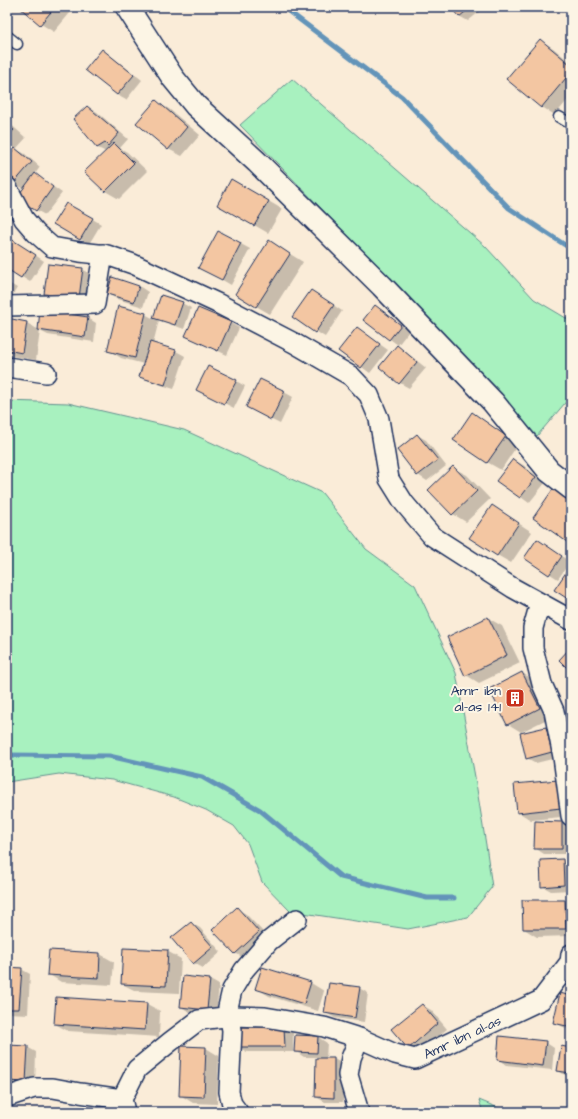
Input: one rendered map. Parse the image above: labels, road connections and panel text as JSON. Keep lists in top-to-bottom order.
{
  "streets": {
    "street": ["Amr ibn al-as"]
  },
  "places": {
    "building": ["Amr ibn al-as 141"]
  }
}
